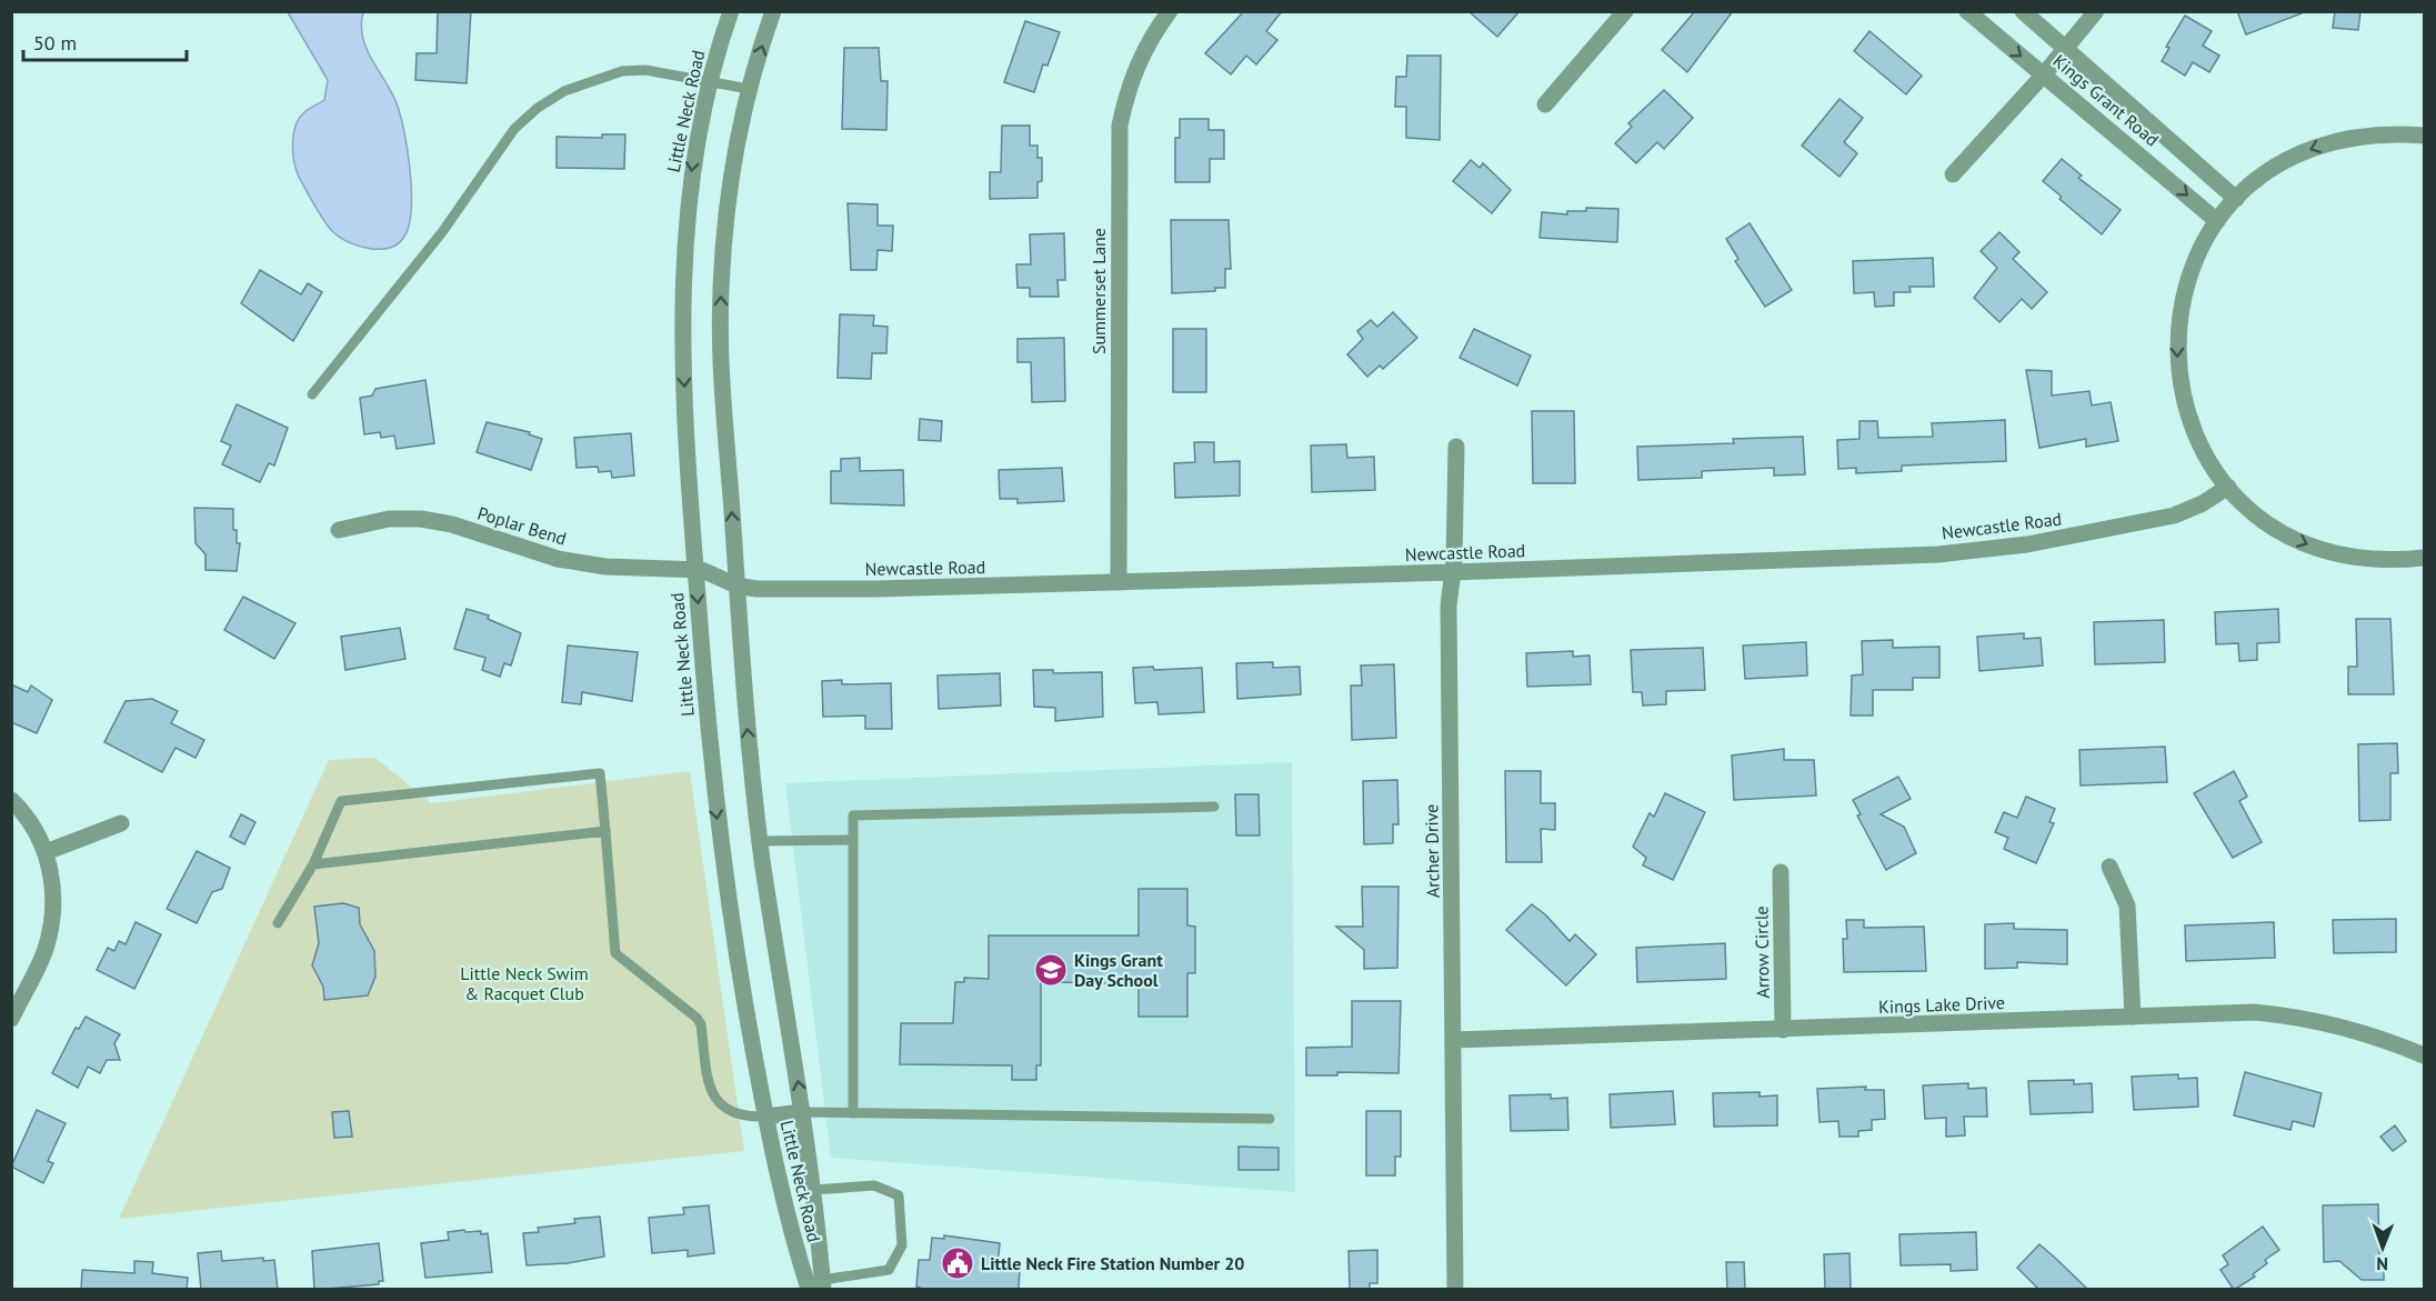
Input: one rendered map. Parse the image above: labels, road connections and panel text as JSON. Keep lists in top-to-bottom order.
{
  "streets": {
    "street": [
      "Kings Grant Road",
      "Little Neck Road",
      "Summerset Lane",
      "Poplar Bend",
      "Newcastle Road",
      "Archer Drive",
      "Arrow Circle",
      "Kings Lake Drive"
    ]
  },
  "crossings": [
    ["Little Neck Road", "Poplar Bend"],
    ["Little Neck Road", "Newcastle Road"],
    ["Summerset Lane", "Newcastle Road"],
    ["Poplar Bend", "Newcastle Road"],
    ["Newcastle Road", "Archer Drive"],
    ["Archer Drive", "Kings Lake Drive"],
    ["Arrow Circle", "Kings Lake Drive"]
  ],
  "parks": ["Little Neck Swim & Racquet Club"],
  "places": {
    "school or university": ["Kings Grant Day School"],
    "public building": ["Little Neck Fire Station Number 20"]
  },
  "scale_bar": "50 m",
  "north": "bottom"
}
